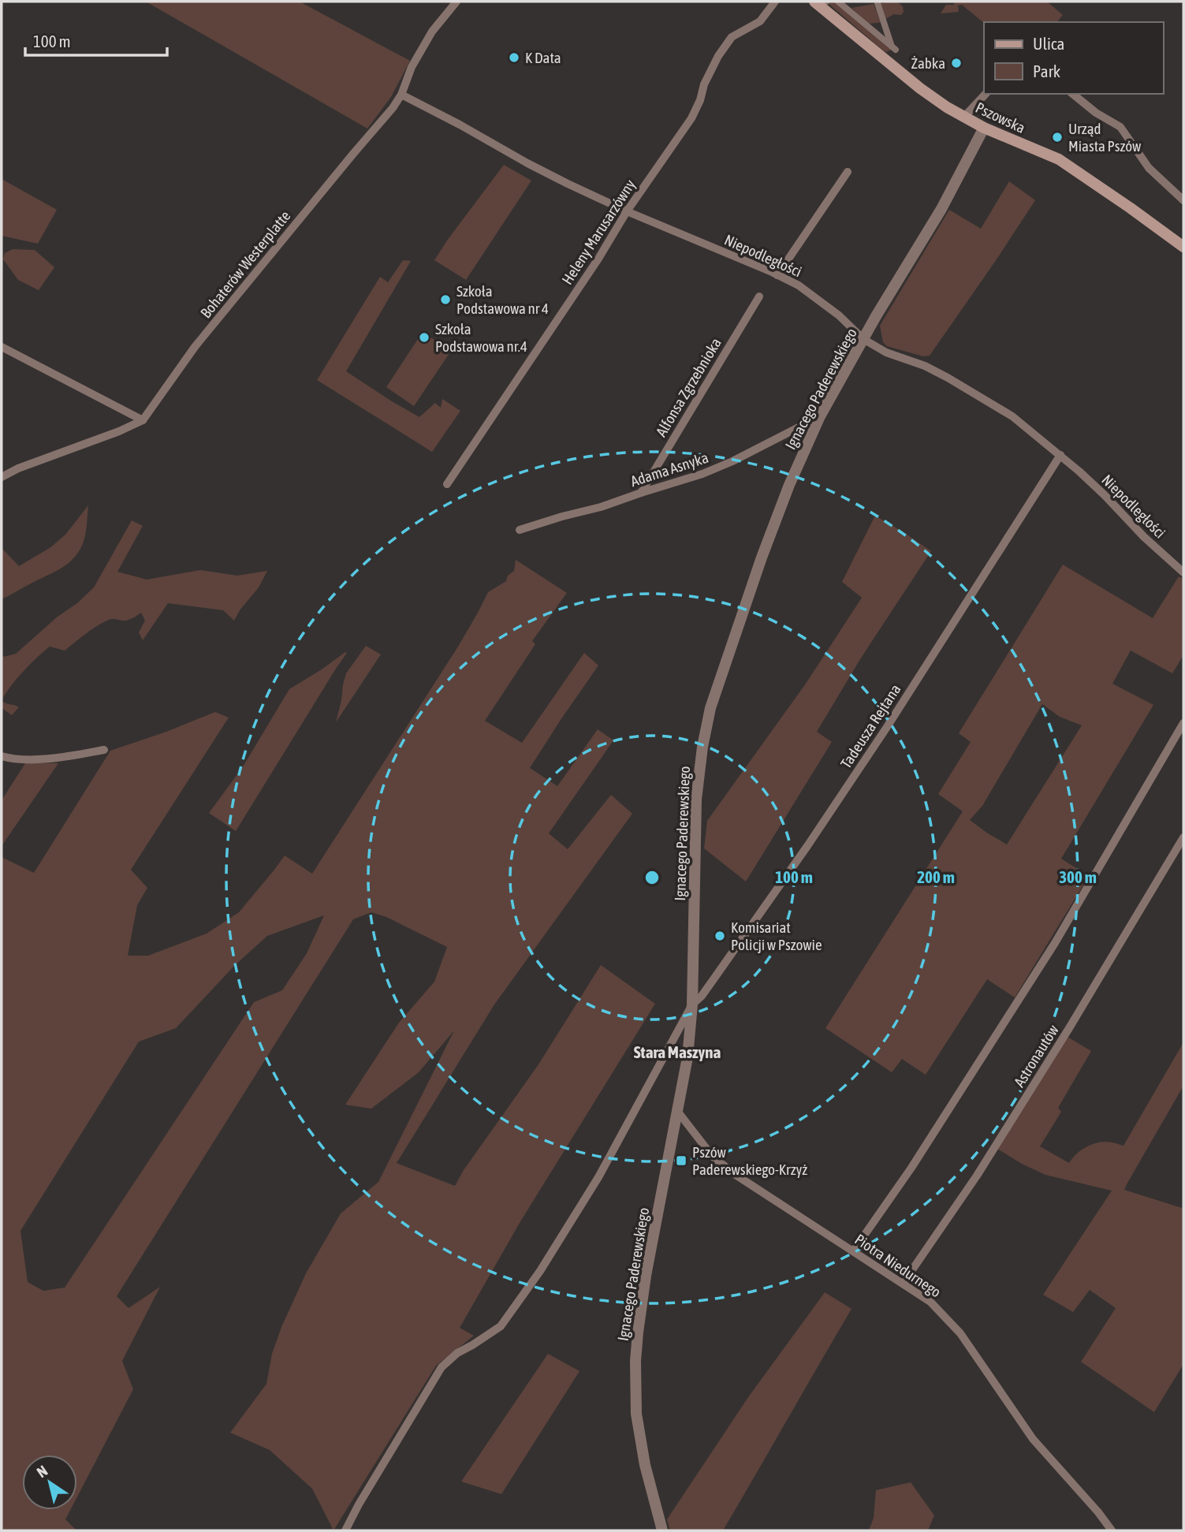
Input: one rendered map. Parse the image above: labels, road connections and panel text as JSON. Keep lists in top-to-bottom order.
{
  "streets": {
    "main road": ["Pszowska"],
    "street": [
      "Heleny Marusarzówny",
      "Niepodległości",
      "Bohaterów Westerplatte",
      "Alfonsa Zgrzebnioka",
      "Ignacego Paderewskiego",
      "Adama Asnyka",
      "Tadeusza Rejtana",
      "Astronautów",
      "Piotra Niedurnego"
    ]
  },
  "crossings": [
    ["Pszowska", "Ignacego Paderewskiego"],
    ["Heleny Marusarzówny", "Niepodległości"],
    ["Niepodległości", "Bohaterów Westerplatte"],
    ["Niepodległości", "Ignacego Paderewskiego"],
    ["Niepodległości", "Tadeusza Rejtana"],
    ["Alfonsa Zgrzebnioka", "Adama Asnyka"],
    ["Ignacego Paderewskiego", "Adama Asnyka"],
    ["Ignacego Paderewskiego", "Tadeusza Rejtana"],
    ["Ignacego Paderewskiego", "Piotra Niedurnego"],
    ["Astronautów", "Piotra Niedurnego"]
  ],
  "districts": ["Stara Maszyna"],
  "places": {
    "other": [
      "K Data",
      "Żabka",
      "Urząd Miasta Pszów",
      "Szkoła Podstawowa nr 4",
      "Szkoła Podstawowa nr.4",
      "Komisariat Policji w Pszowie"
    ],
    "transit": ["Pszów Paderewskiego-Krzyż"]
  },
  "legend": ["Ulica", "Park"],
  "scale_bar": "100 m",
  "north": "top left",
  "rings": ["100 m", "200 m", "300 m"]
}
